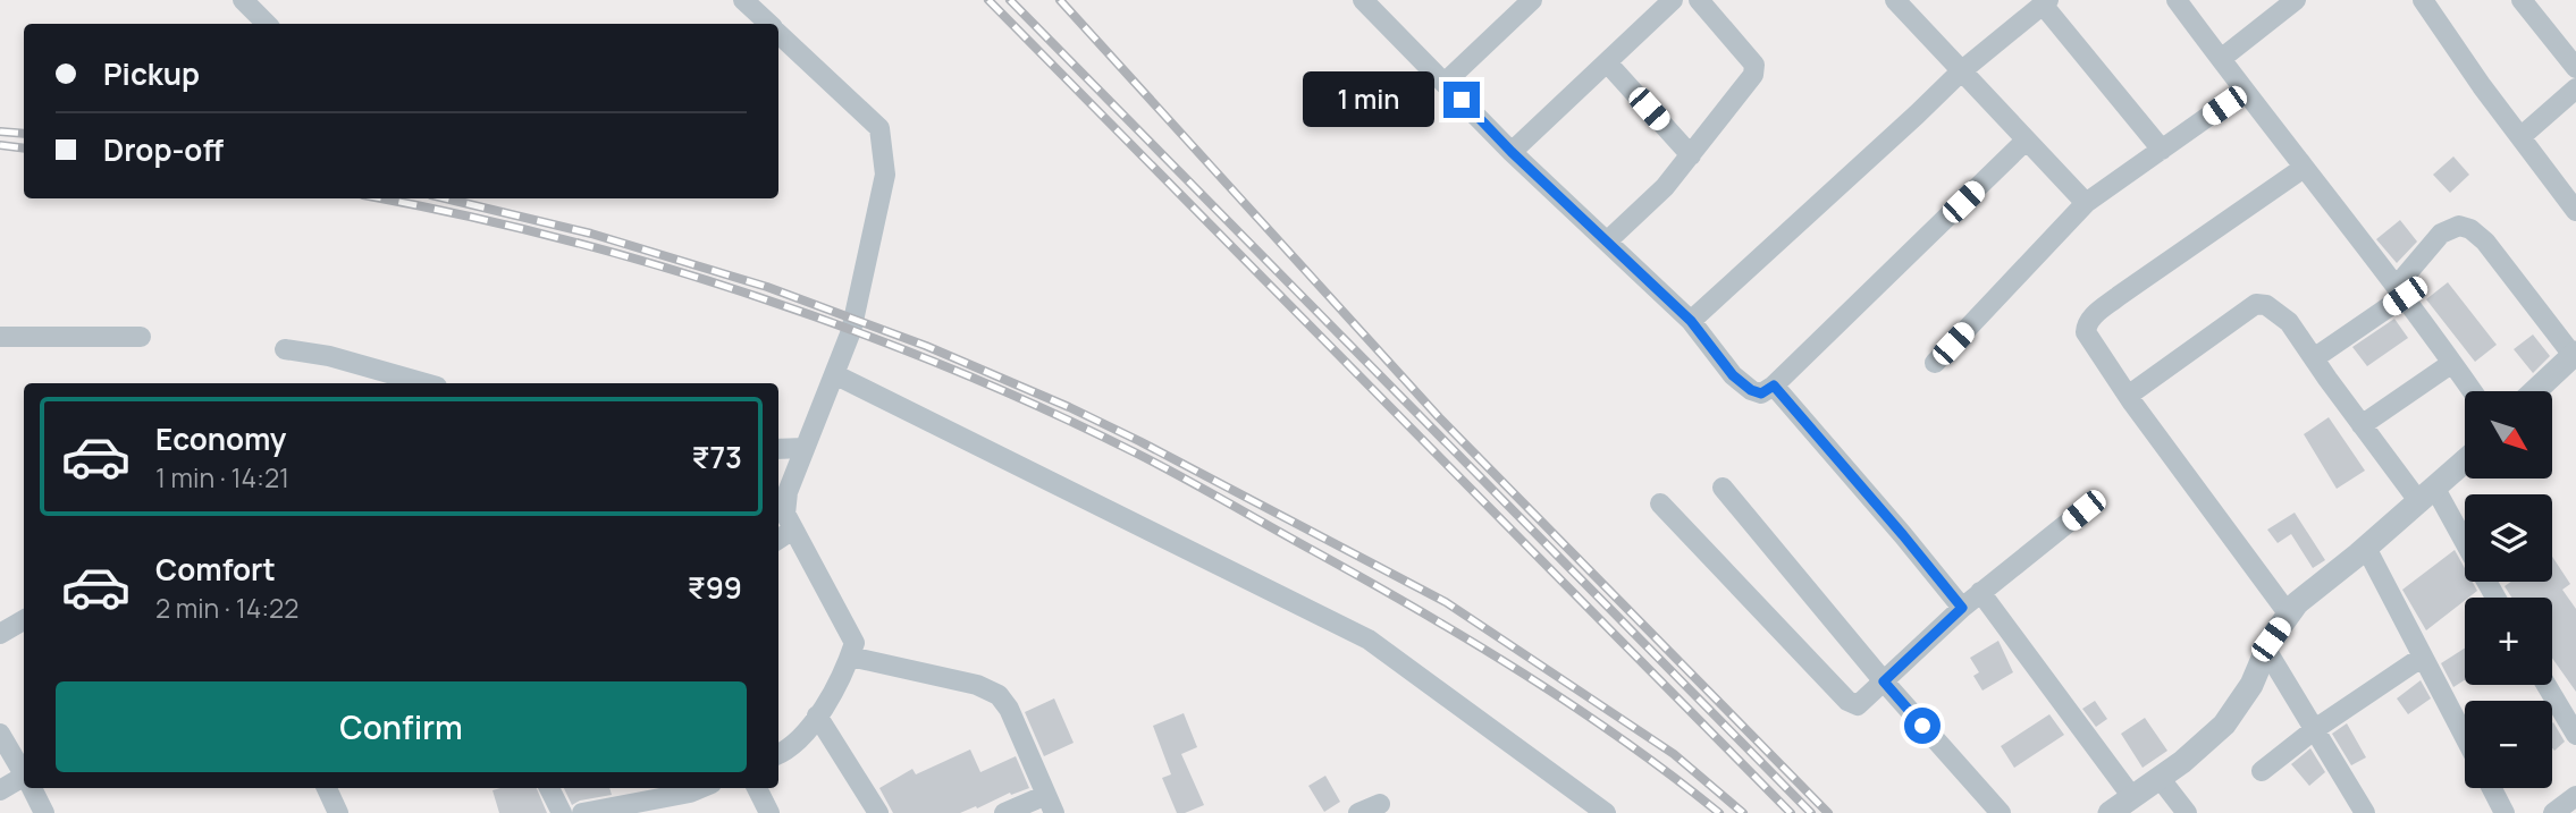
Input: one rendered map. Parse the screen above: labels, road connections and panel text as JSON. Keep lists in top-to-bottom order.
{
  "north": "bottom right",
  "page": {
    "banner": ["Pickup", "Drop-off"],
    "bubble": "1 min",
    "map_buttons": ["+", "−"],
    "list": [
      {
        "name": "Economy",
        "note": "1 min · 14:21",
        "value": "₹73"
      },
      {
        "name": "Comfort",
        "note": "2 min · 14:22",
        "value": "₹99"
      }
    ],
    "buttons": "Confirm"
  }
}
